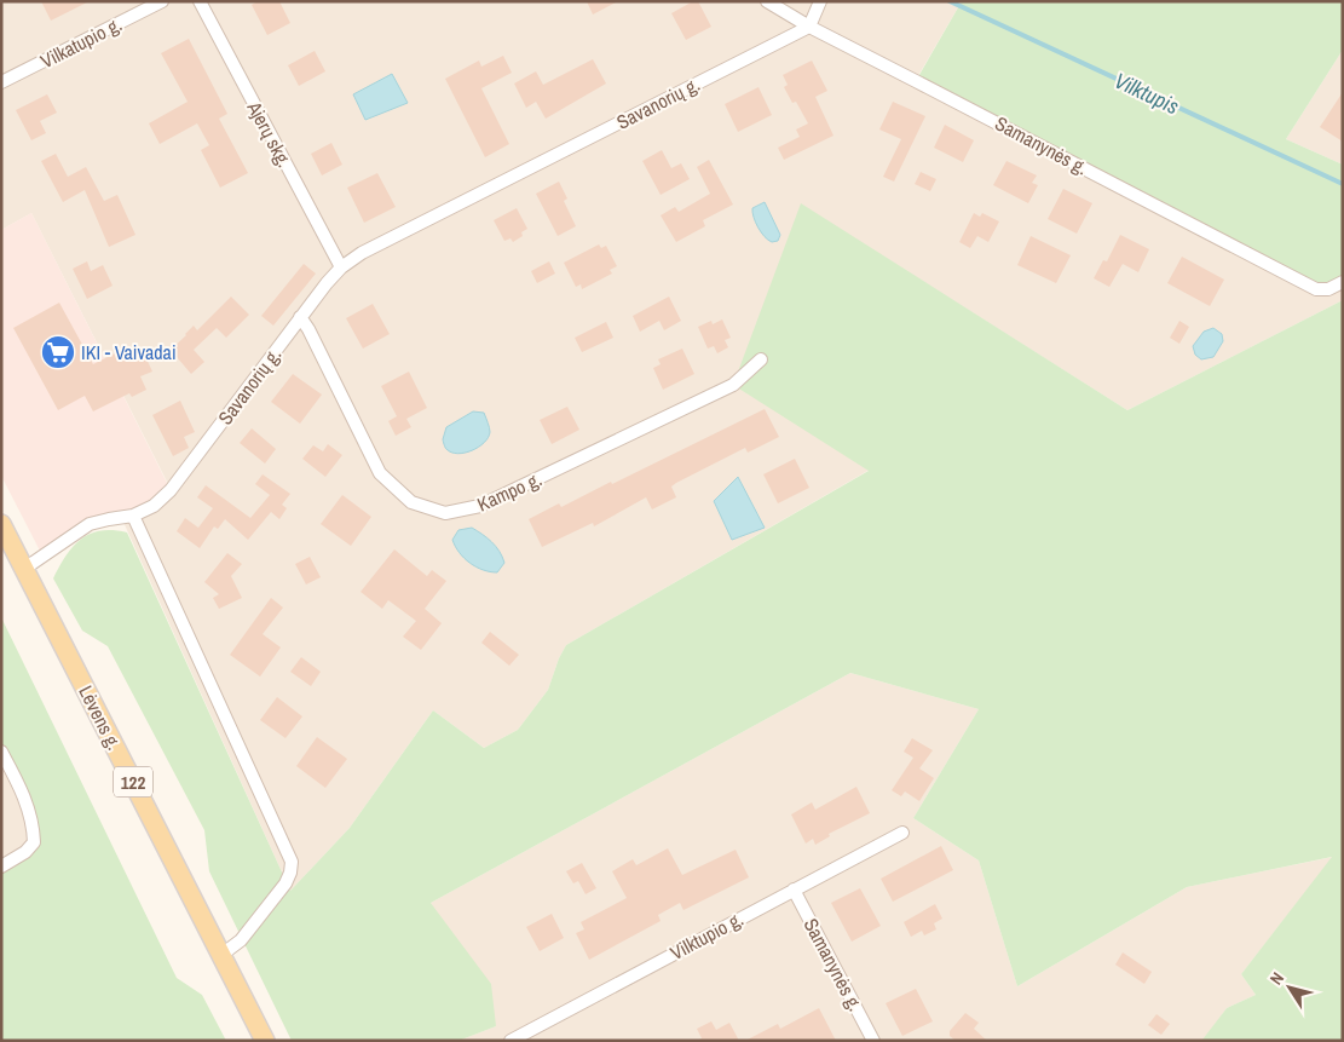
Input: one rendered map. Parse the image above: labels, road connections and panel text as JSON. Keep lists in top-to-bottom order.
{
  "streets": {
    "main road": ["Lėvens g.", "122"],
    "street": [
      "Vilkatupio g.",
      "Savanorių g.",
      "Ajerų skg.",
      "Samanynės g.",
      "Kampo g.",
      "Vilktupio g."
    ]
  },
  "crossings": [
    ["Savanorių g.", "Ajerų skg."],
    ["Savanorių g.", "Samanynės g."],
    ["Savanorių g.", "Kampo g."],
    ["Savanorių g.", "Lėvens g."],
    ["Samanynės g.", "Vilktupio g."]
  ],
  "water": ["Vilktupis"],
  "places": {
    "supermarket": ["IKI - Vaivadai"]
  },
  "north": "top left"
}
